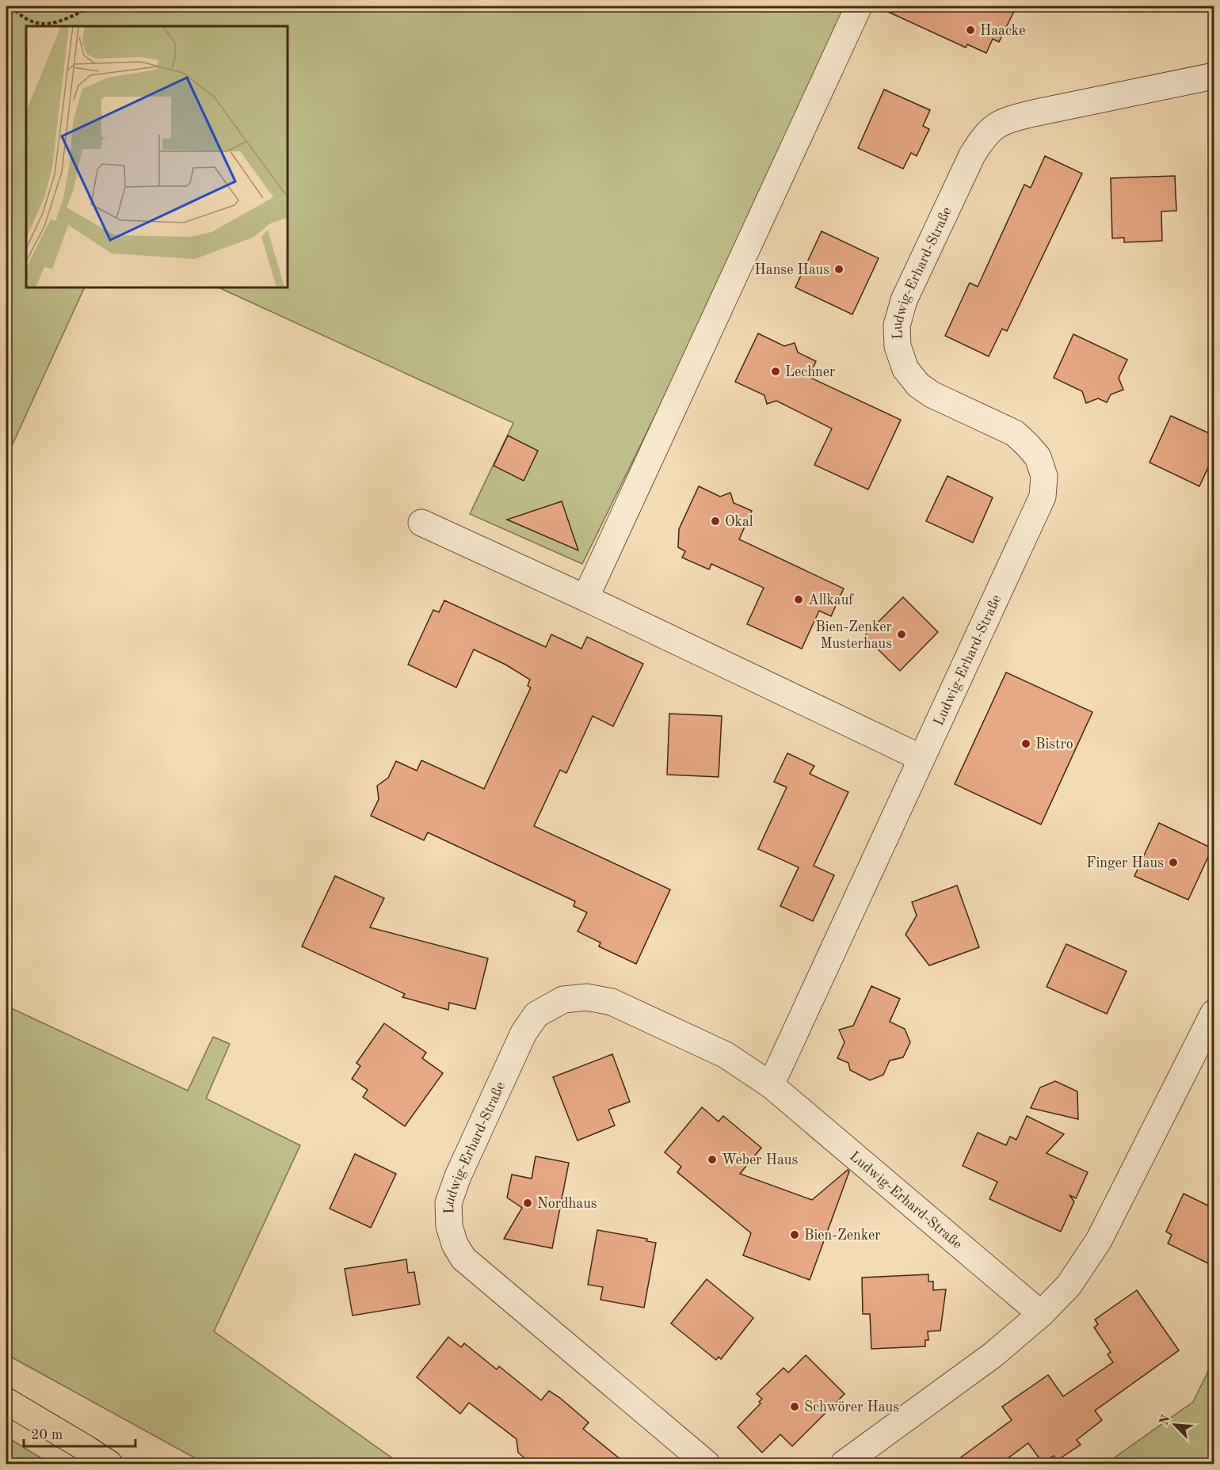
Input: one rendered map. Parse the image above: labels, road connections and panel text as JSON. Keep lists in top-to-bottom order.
{
  "streets": {
    "lane": ["Ludwig-Erhard-Straße"]
  },
  "places": [
    "Haacke",
    "Hanse Haus",
    "Lechner",
    "Okal",
    "Allkauf",
    "Bien-Zenker Musterhaus",
    "Bistro",
    "Finger Haus",
    "Weber Haus",
    "Nordhaus",
    "Bien-Zenker",
    "Schwörer Haus"
  ],
  "scale_bar": "20 m",
  "north": "top left"
}
